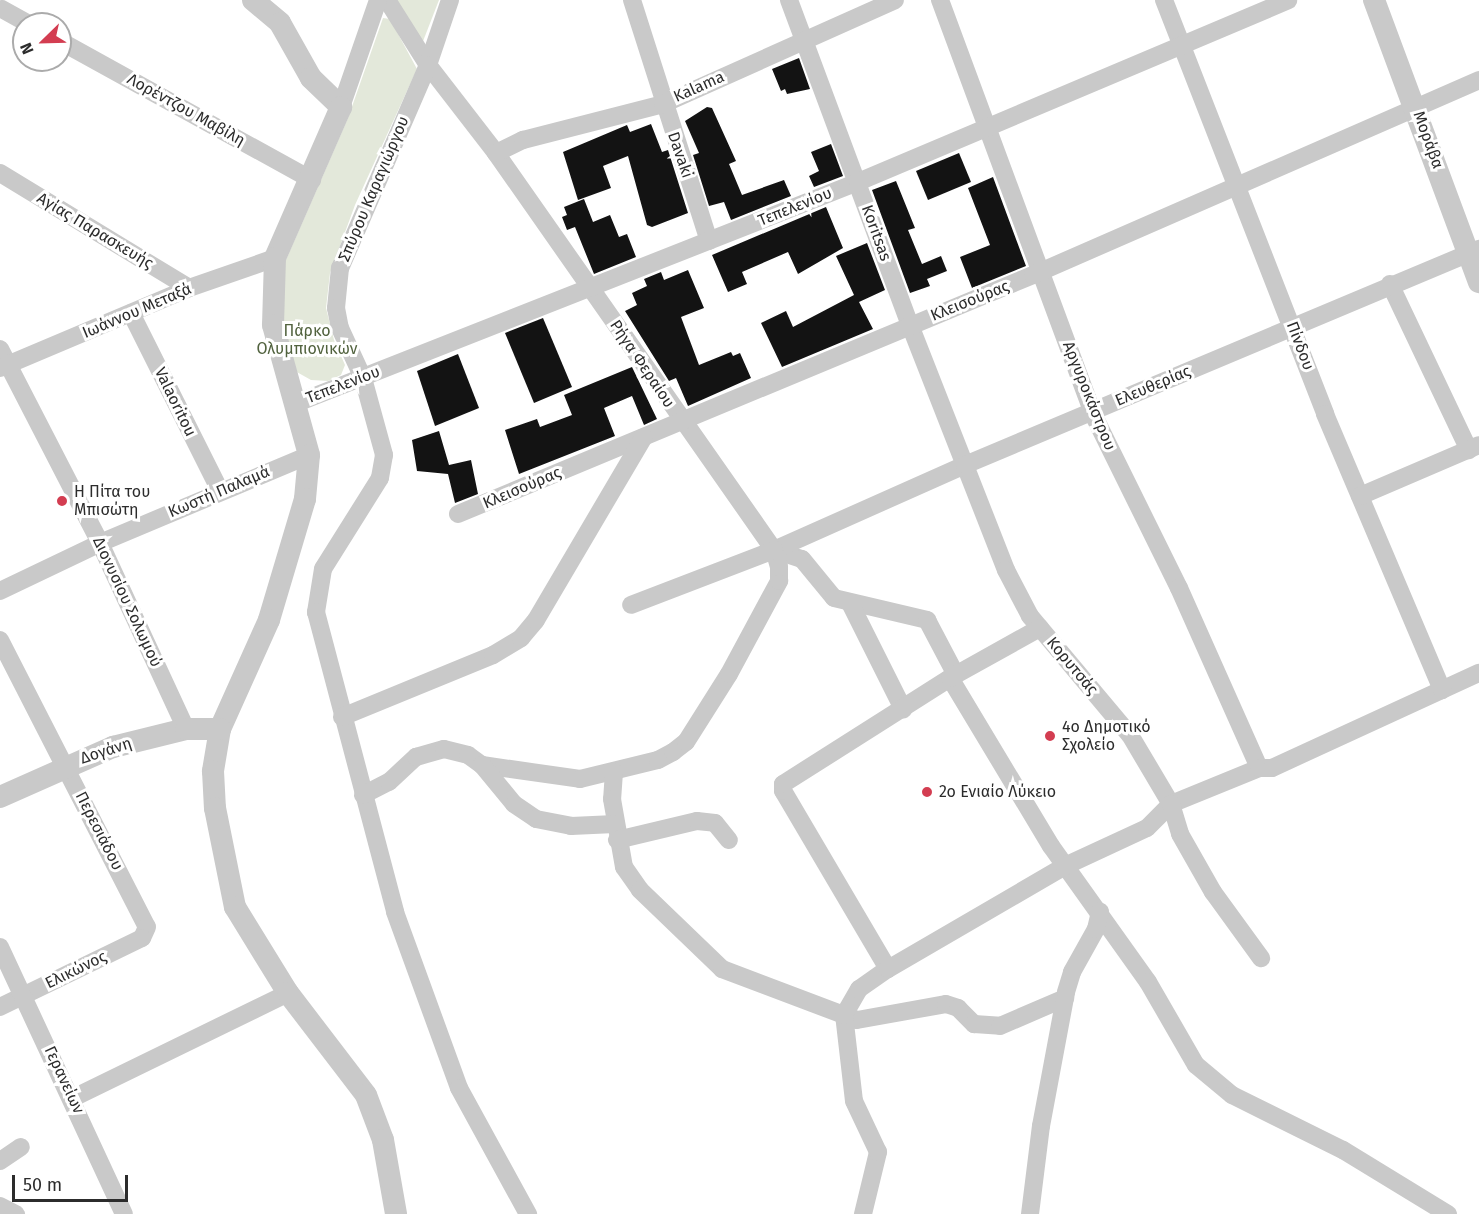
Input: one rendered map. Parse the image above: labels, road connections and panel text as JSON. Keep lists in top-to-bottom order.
{
  "streets": {
    "street": [
      "Kalama",
      "Λορέντζου Μαβίλη",
      "Μοράβα",
      "Davaki",
      "Σπύρου Καραγιώργου",
      "Τεπελενίου",
      "Αγίας Παρασκευής",
      "Koritsas",
      "Κλεισούρας",
      "Ιωάννου Μεταξά",
      "Πίνδου",
      "Ρήγα Φεραίου",
      "Ελευθερίας",
      "Αργυροκάστρου",
      "Valaoritou",
      "Κωστή Παλαμά",
      "Διονυσίου Σολωμού",
      "Κορυτσάς",
      "Δογάνη",
      "Περεσιάδου",
      "Ελικώνος",
      "Γερανείων"
    ]
  },
  "crossings": [
    ["Kalama", "Davaki"],
    ["Kalama", "Koritsas"],
    ["Kalama", "Ρήγα Φεραίου"],
    ["Μοράβα", "Κλεισούρας"],
    ["Μοράβα", "Ελευθερίας"],
    ["Davaki", "Τεπελενίου"],
    ["Σπύρου Καραγιώργου", "Τεπελενίου"],
    ["Σπύρου Καραγιώργου", "Ρήγα Φεραίου"],
    ["Τεπελενίου", "Koritsas"],
    ["Τεπελενίου", "Πίνδου"],
    ["Τεπελενίου", "Ρήγα Φεραίου"],
    ["Τεπελενίου", "Αργυροκάστρου"],
    ["Αγίας Παρασκευής", "Ιωάννου Μεταξά"],
    ["Koritsas", "Κλεισούρας"],
    ["Koritsas", "Ελευθερίας"],
    ["Koritsas", "Κορυτσάς"],
    ["Κλεισούρας", "Πίνδου"],
    ["Κλεισούρας", "Ρήγα Φεραίου"],
    ["Κλεισούρας", "Αργυροκάστρου"],
    ["Ιωάννου Μεταξά", "Valaoritou"],
    ["Ιωάννου Μεταξά", "Διονυσίου Σολωμού"],
    ["Πίνδου", "Ελευθερίας"],
    ["Ρήγα Φεραίου", "Ελευθερίας"],
    ["Ελευθερίας", "Αργυροκάστρου"],
    ["Ελευθερίας", "Κορυτσάς"],
    ["Valaoritou", "Κωστή Παλαμά"],
    ["Κωστή Παλαμά", "Διονυσίου Σολωμού"],
    ["Διονυσίου Σολωμού", "Δογάνη"],
    ["Δογάνη", "Περεσιάδου"],
    ["Περεσιάδου", "Ελικώνος"],
    ["Ελικώνος", "Γερανείων"]
  ],
  "parks": ["Πάρκο Ολυμπιονικών"],
  "places": ["Η Πίτα του Μπισώτη", "4ο Δημοτικό Σχολείο", "2ο Ενιαίο Λύκειο"],
  "scale_bar": "50 m",
  "north": "bottom left"
}
